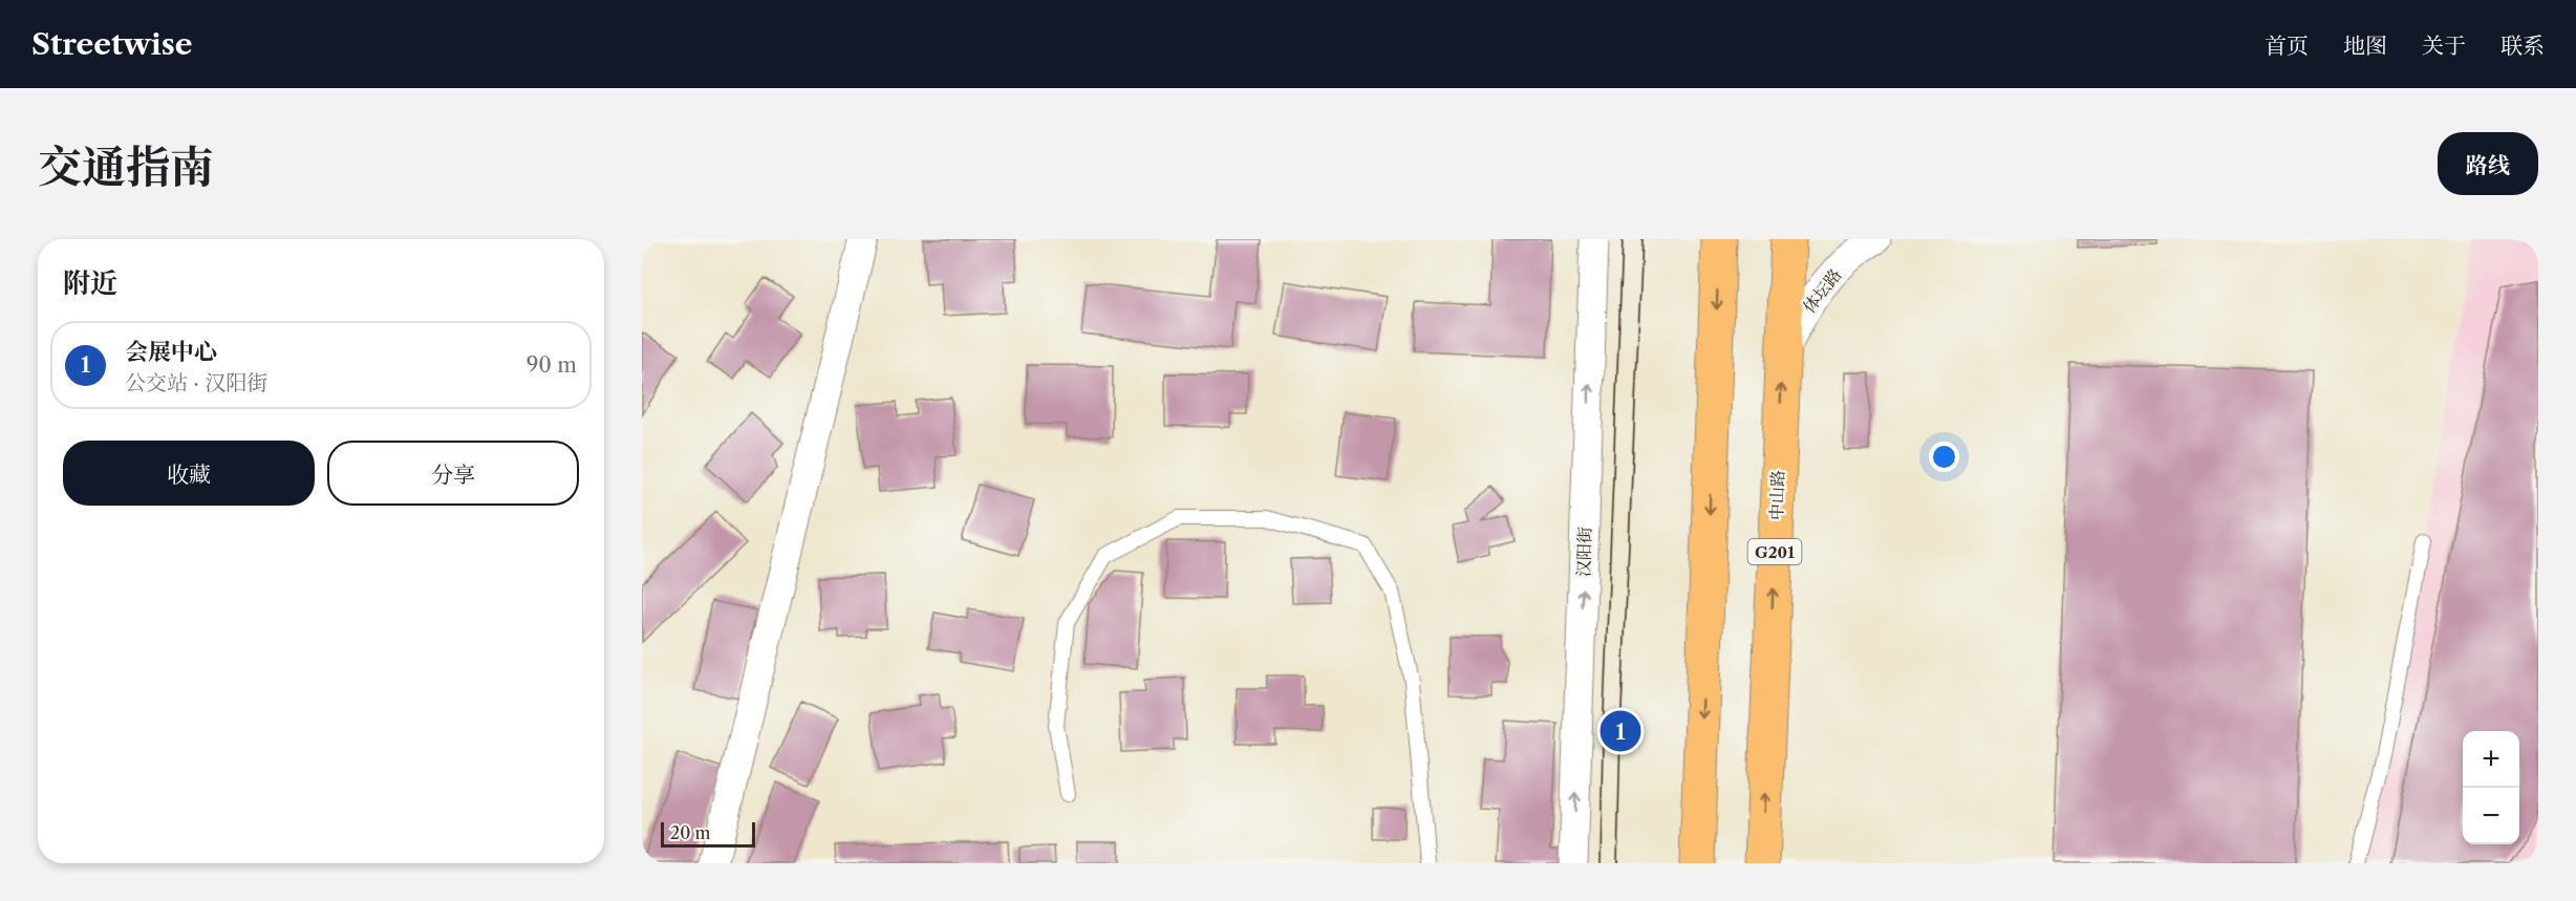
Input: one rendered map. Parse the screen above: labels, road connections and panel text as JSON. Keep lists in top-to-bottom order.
{
  "streets": {
    "highway": ["中山路", "G201"],
    "street": ["体坛路", "汉阳街"]
  },
  "crossings": [
    ["体坛路", "中山路"]
  ],
  "one_way": ["汉阳街"],
  "scale_bar": "20 m",
  "page": {
    "header": "Streetwise",
    "nav": [
      "首页",
      "地图",
      "关于",
      "联系"
    ],
    "title": "交通指南",
    "buttons": [
      "路线",
      ["收藏", "分享"]
    ],
    "heading": "附近",
    "list": [
      {
        "mark": "1",
        "name": "会展中心",
        "note": "公交站 · 汉阳街",
        "value": "90 m"
      }
    ],
    "pins": "1",
    "map_buttons": ["+", "−"],
    "scale": "20 m"
  }
}
